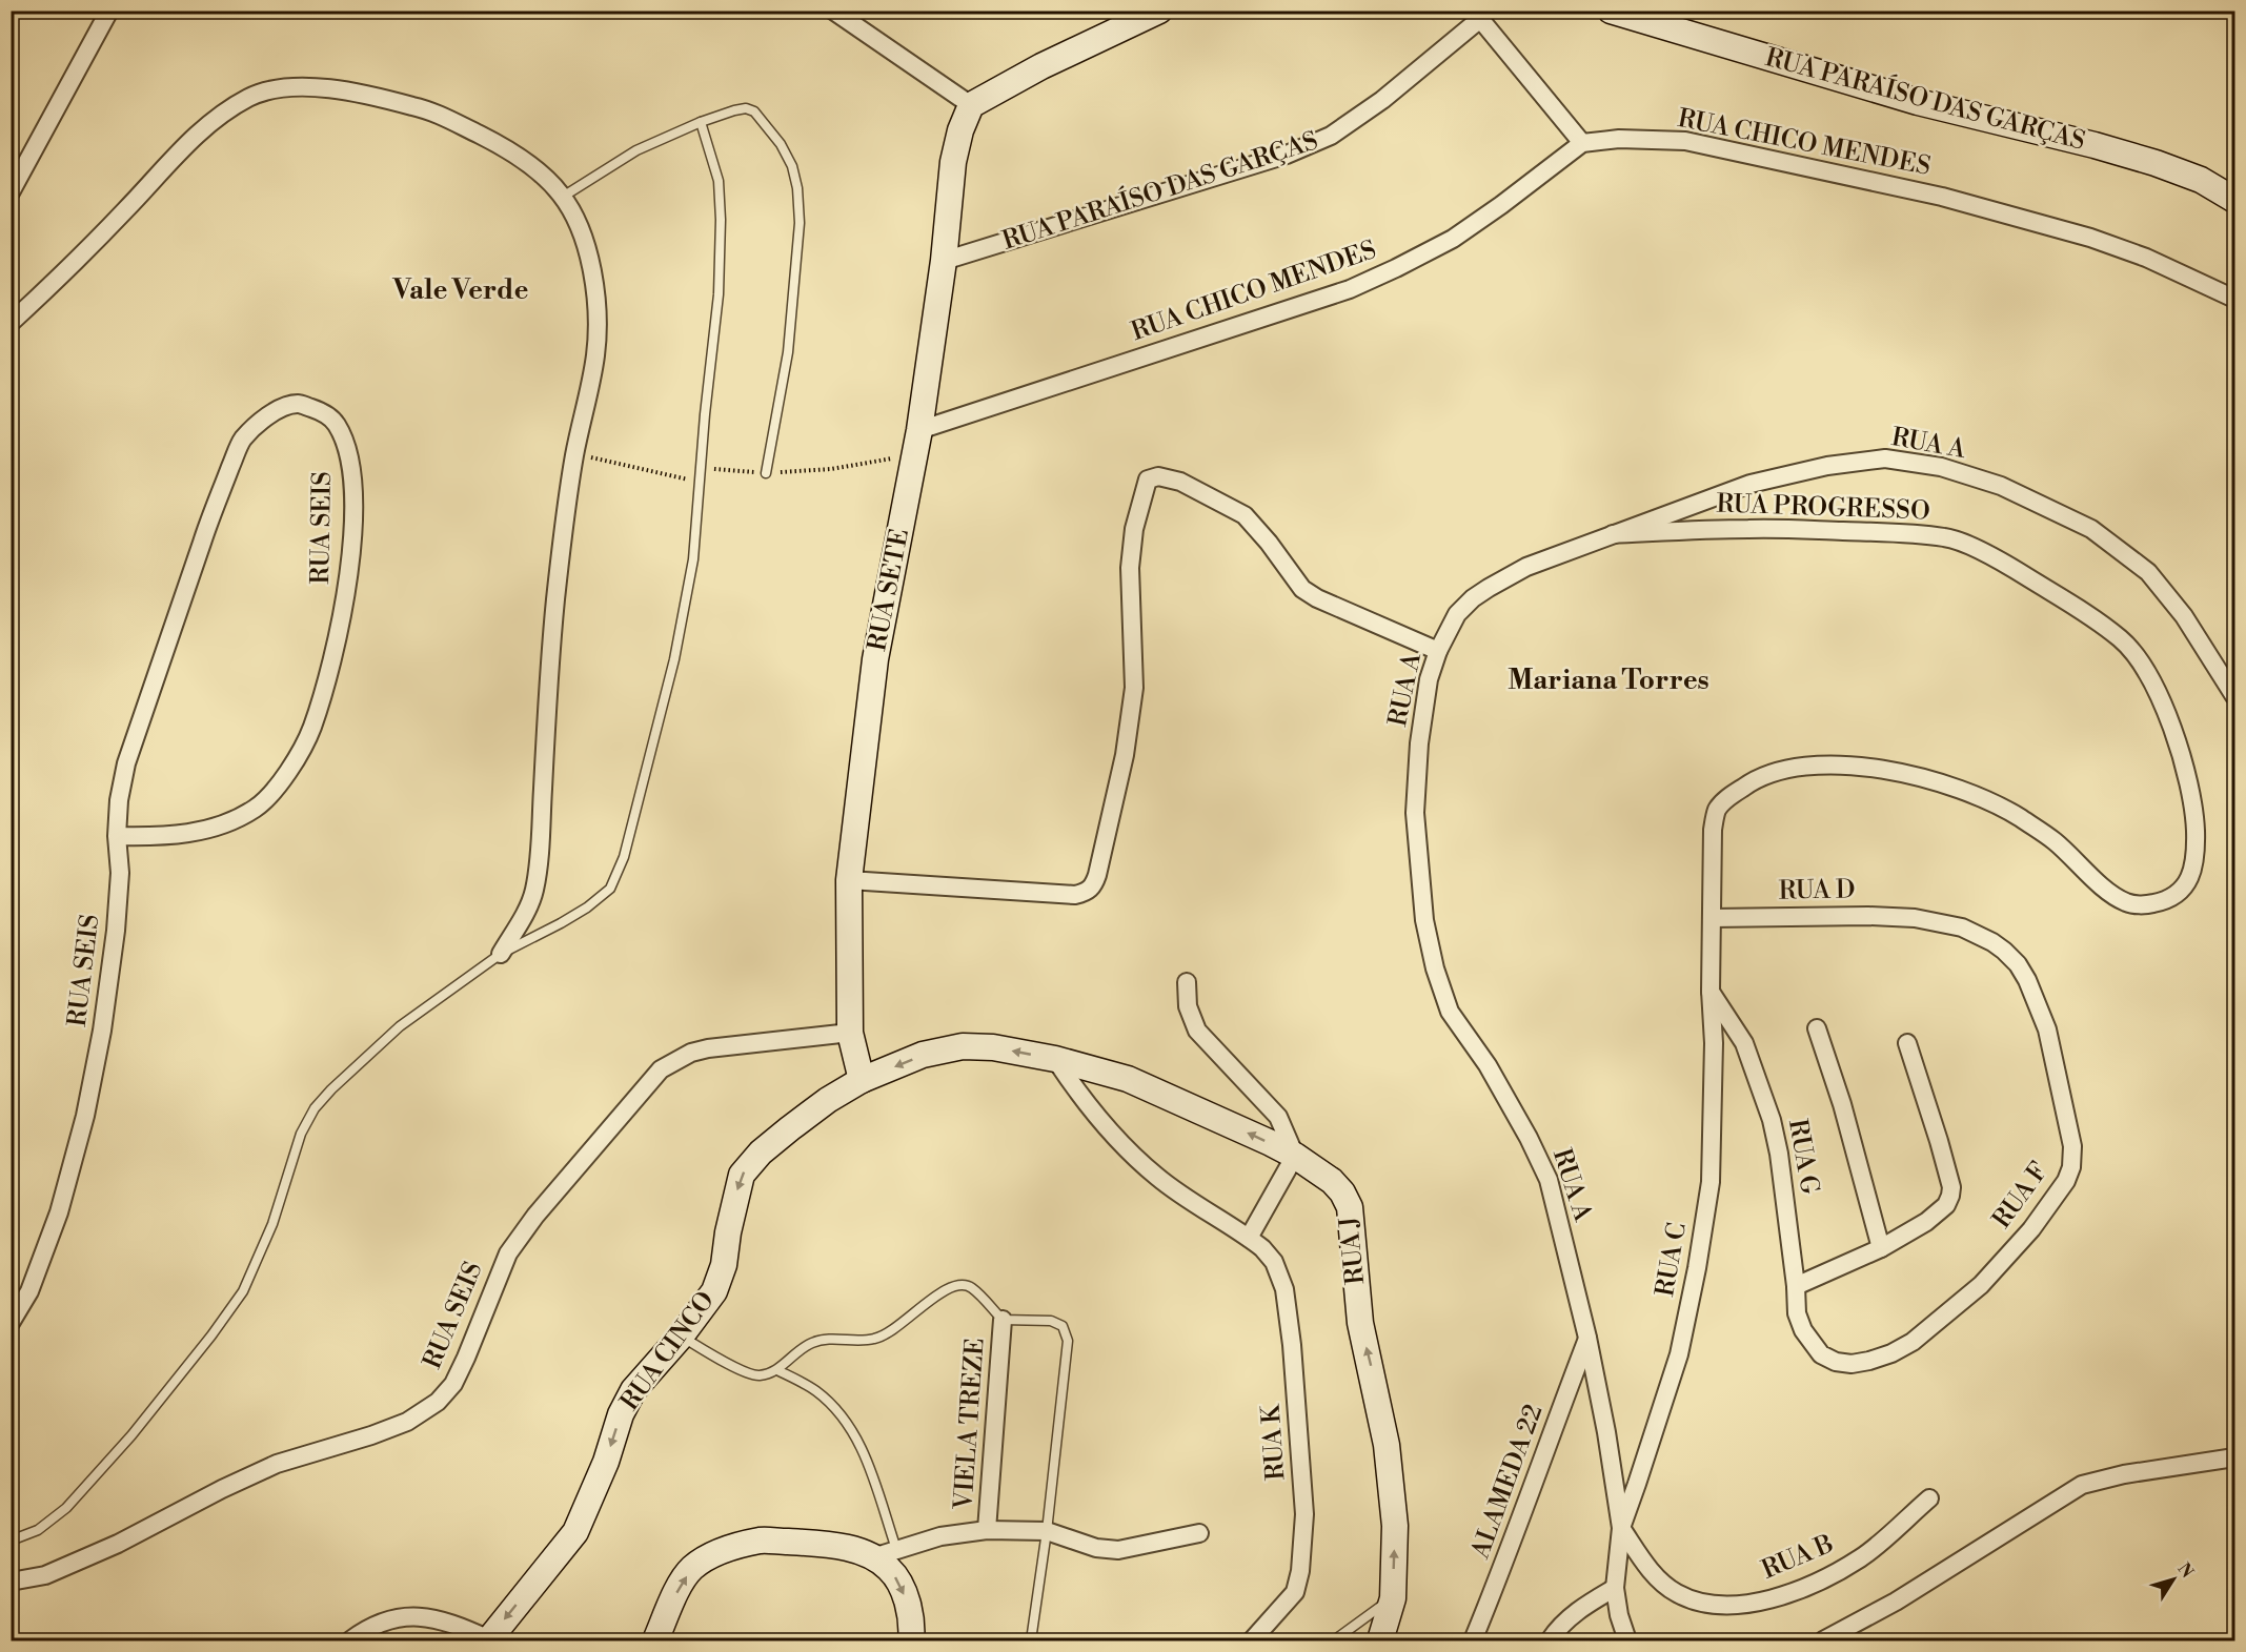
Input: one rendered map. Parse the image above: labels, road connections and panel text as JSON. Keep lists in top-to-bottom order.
{
  "streets": {
    "street": [
      "RUA PARAÍSO DAS GARÇAS",
      "RUA CHICO MENDES",
      "RUA A",
      "RUA PROGRESSO",
      "RUA SEIS",
      "RUA SETE",
      "RUA D",
      "RUA G",
      "RUA F",
      "RUA J",
      "RUA C",
      "RUA CINCO",
      "VIELA TREZE",
      "RUA K",
      "ALAMEDA 22",
      "RUA B"
    ]
  },
  "crossings": [
    ["RUA PARAÍSO DAS GARÇAS", "RUA SETE"],
    ["RUA CHICO MENDES", "RUA SETE"],
    ["RUA A", "RUA PROGRESSO"],
    ["RUA A", "RUA C"],
    ["RUA A", "ALAMEDA 22"],
    ["RUA A", "RUA B"],
    ["RUA PROGRESSO", "RUA D"],
    ["RUA SEIS", "RUA SETE"],
    ["RUA SETE", "RUA CINCO"],
    ["RUA D", "RUA F"],
    ["RUA G", "RUA F"],
    ["RUA G", "RUA C"],
    ["RUA J", "RUA CINCO"],
    ["RUA J", "RUA K"],
    ["RUA C", "RUA B"]
  ],
  "one_way": ["RUA J", "RUA CINCO"],
  "districts": ["Vale Verde", "Mariana Torres"],
  "north": "top right"
}
